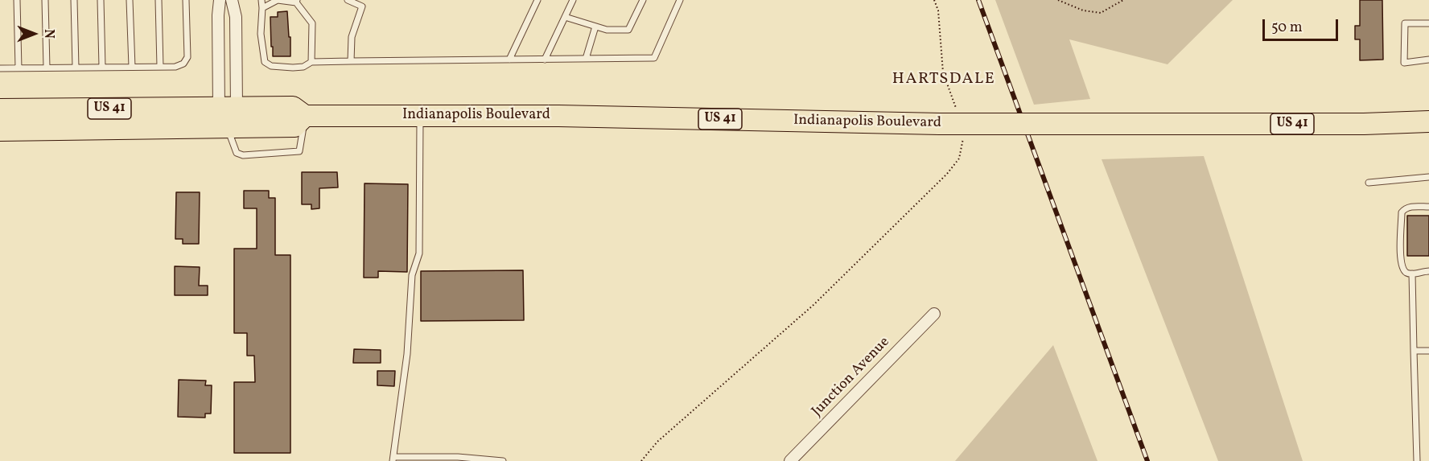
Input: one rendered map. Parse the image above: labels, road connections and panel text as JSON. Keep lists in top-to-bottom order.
{
  "streets": {
    "highway": ["US 41", "Indianapolis Boulevard"],
    "street": ["Junction Avenue"]
  },
  "districts": ["HARTSDALE"],
  "scale_bar": "50 m",
  "north": "right"
}
